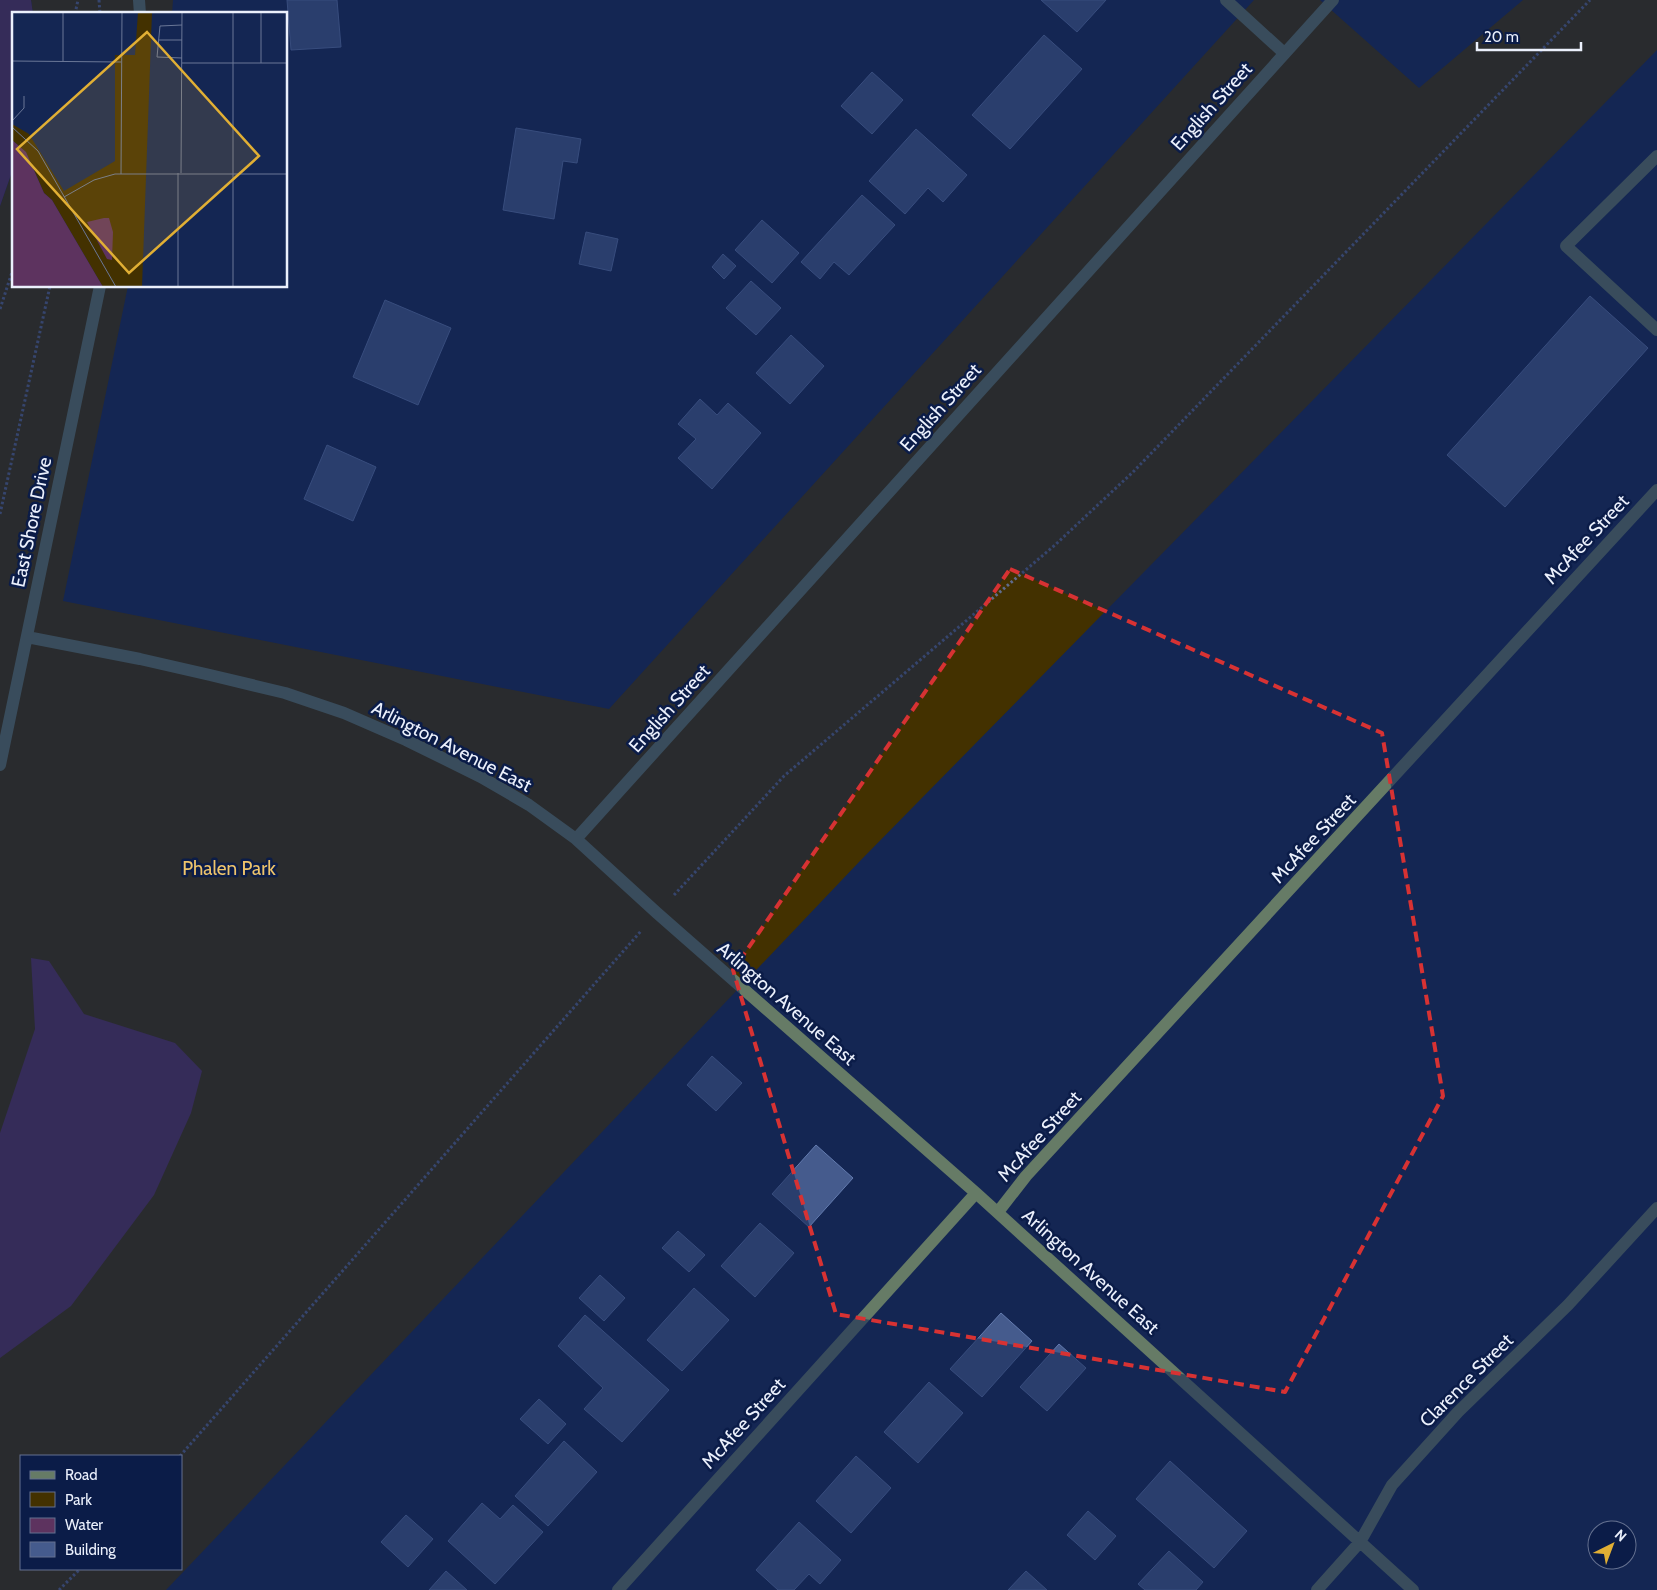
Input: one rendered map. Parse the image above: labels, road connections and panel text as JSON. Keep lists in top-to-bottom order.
{
  "streets": {
    "street": [
      "English Street",
      "East Shore Drive",
      "McAfee Street",
      "Arlington Avenue East",
      "Clarence Street"
    ]
  },
  "crossings": [
    ["English Street", "Arlington Avenue East"],
    ["East Shore Drive", "Arlington Avenue East"],
    ["McAfee Street", "Arlington Avenue East"],
    ["Arlington Avenue East", "Clarence Street"]
  ],
  "parks": ["Phalen Park"],
  "legend": [
    "Road",
    "Park",
    "Water",
    "Building"
  ],
  "scale_bar": "20 m",
  "north": "top right"
}
